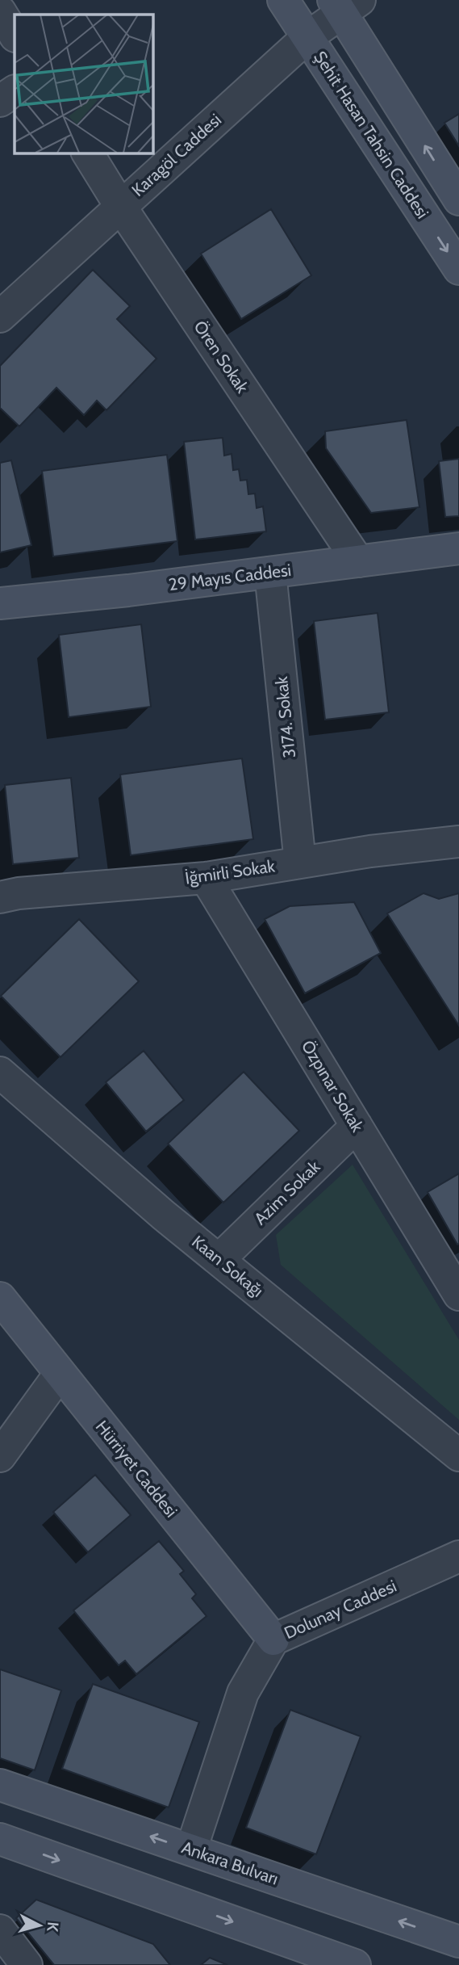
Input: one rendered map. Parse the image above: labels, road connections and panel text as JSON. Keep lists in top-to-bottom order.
{
  "streets": {
    "main road": [
      "Şehit Hasan Tahsin Caddesi",
      "29 Mayıs Caddesi",
      "Hürriyet Caddesi",
      "Ankara Bulvarı"
    ],
    "street": [
      "Karagöl Caddesi",
      "Ören Sokak",
      "3174. Sokak",
      "İğmirli Sokak",
      "Özpınar Sokak",
      "Azim Sokak",
      "Kaan Sokağı",
      "Dolunay Caddesi"
    ]
  },
  "crossings": [
    ["Şehit Hasan Tahsin Caddesi", "Karagöl Caddesi"],
    ["Karagöl Caddesi", "Ören Sokak"],
    ["Ören Sokak", "29 Mayıs Caddesi"],
    ["29 Mayıs Caddesi", "3174. Sokak"],
    ["3174. Sokak", "İğmirli Sokak"],
    ["İğmirli Sokak", "Özpınar Sokak"],
    ["Özpınar Sokak", "Azim Sokak"],
    ["Azim Sokak", "Kaan Sokağı"],
    ["Hürriyet Caddesi", "Dolunay Caddesi"],
    ["Dolunay Caddesi", "Ankara Bulvarı"]
  ],
  "north": "right"
}
